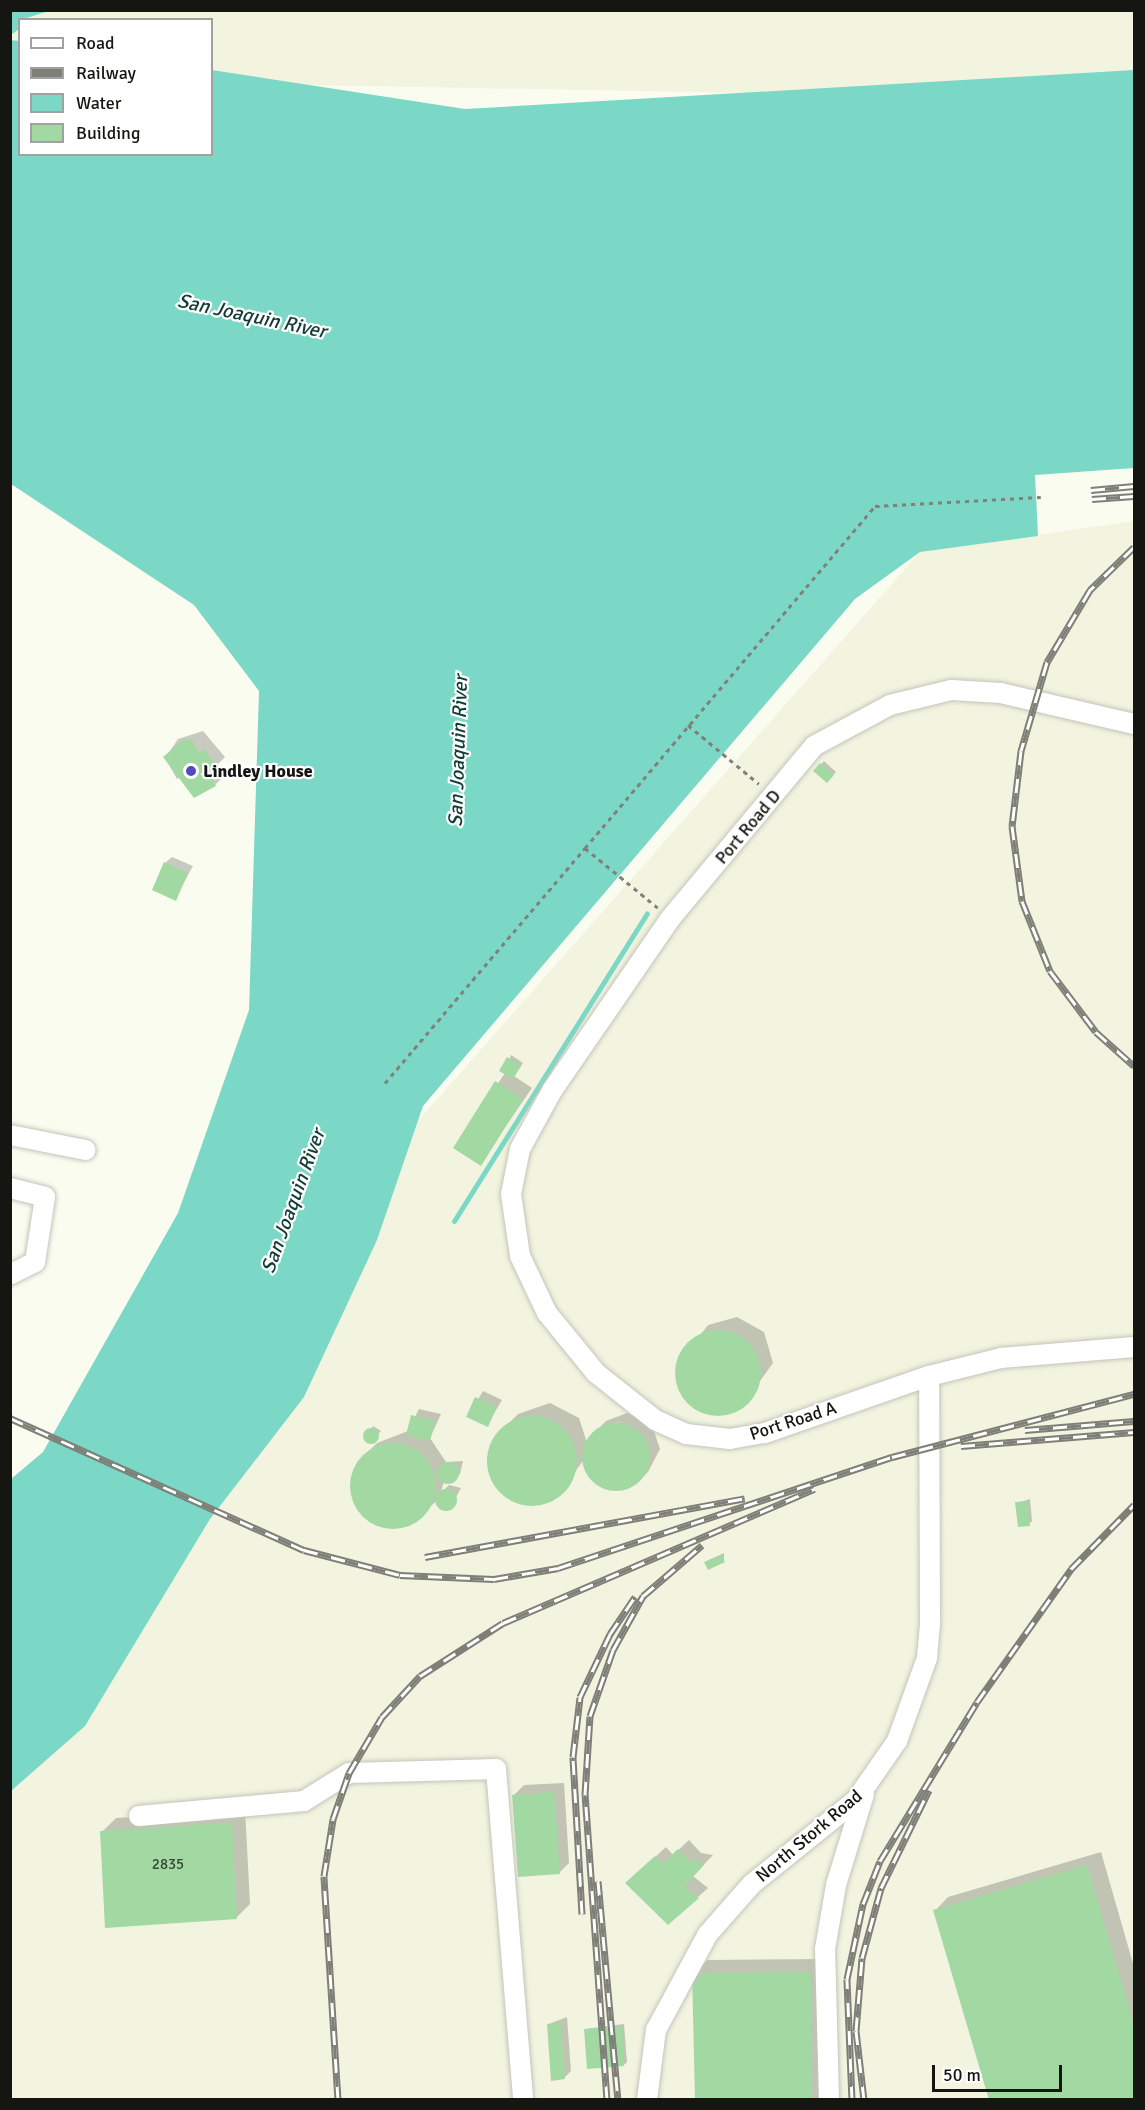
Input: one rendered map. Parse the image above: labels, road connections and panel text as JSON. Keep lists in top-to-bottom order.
{
  "streets": {
    "street": ["Port Road D", "Port Road A", "North Stork Road"]
  },
  "crossings": [
    ["Port Road D", "Port Road A"],
    ["Port Road A", "North Stork Road"]
  ],
  "water": ["San Joaquin River"],
  "places": ["Lindley House"],
  "house_numbers": ["2835"],
  "legend": [
    "Road",
    "Railway",
    "Water",
    "Building"
  ],
  "scale_bar": "50 m"
}
